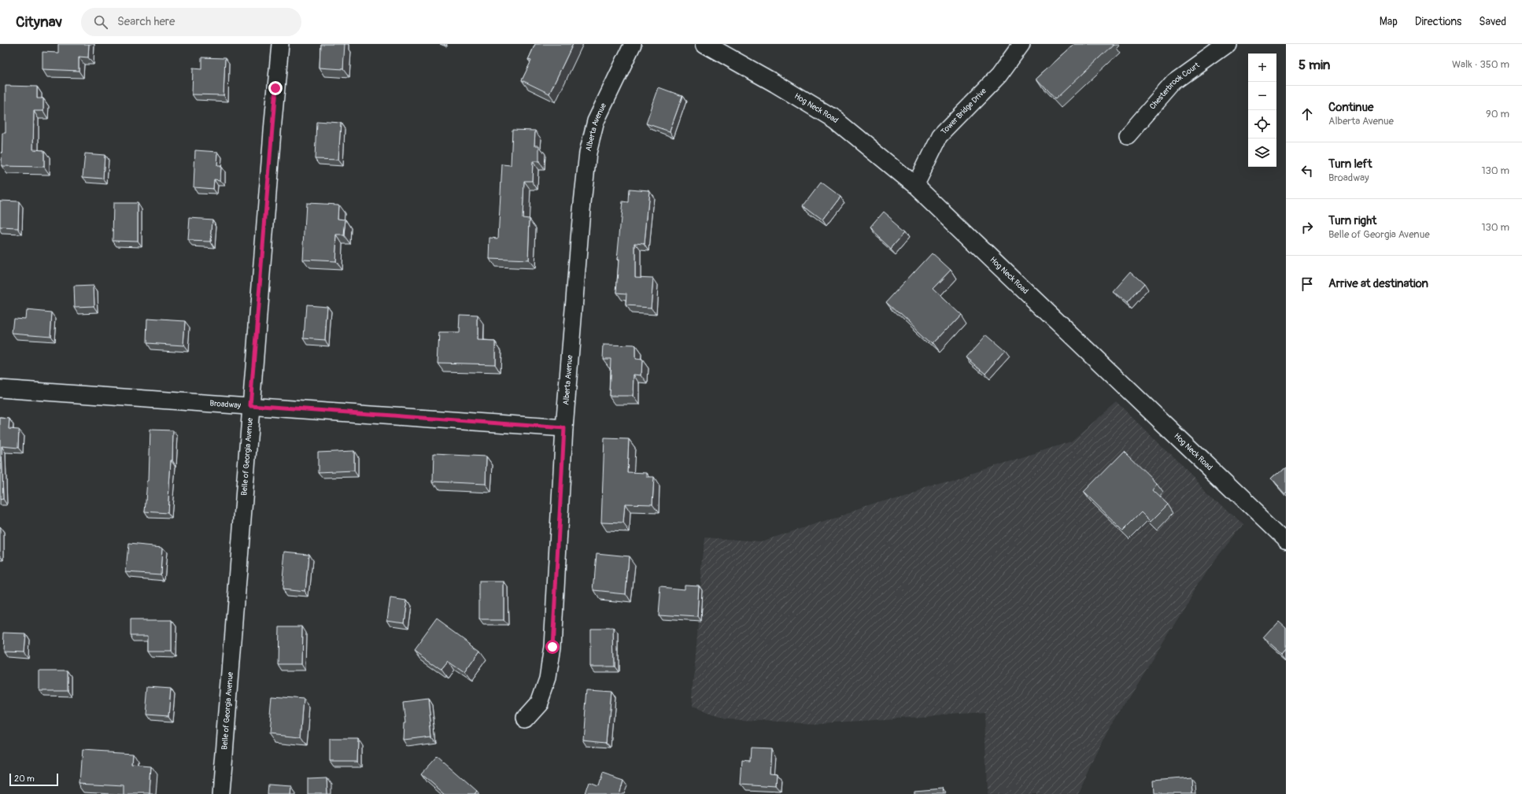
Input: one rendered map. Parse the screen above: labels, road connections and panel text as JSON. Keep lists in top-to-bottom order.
{
  "streets": {
    "main road": ["Hog Neck Road"],
    "street": [
      "Chesterbrook Court",
      "Tower Bridge Drive",
      "Alberta Avenue",
      "Broadway",
      "Belle of Georgia Avenue"
    ]
  },
  "crossings": [
    ["Hog Neck Road", "Tower Bridge Drive"],
    ["Alberta Avenue", "Broadway"],
    ["Broadway", "Belle of Georgia Avenue"]
  ],
  "scale_bar": "20 m",
  "page": {
    "header": "Citynav",
    "search": "Search here",
    "nav": ["Map", "Directions", "Saved"],
    "heading": ["5 min", "Walk · 350 m"],
    "map_buttons": ["+", "−"],
    "list": [
      ["Continue", "Alberta Avenue", "90 m"],
      ["Turn left", "Broadway", "130 m"],
      ["Turn right", "Belle of Georgia Avenue", "130 m"],
      "Arrive at destination"
    ],
    "scale": "20 m"
  }
}
